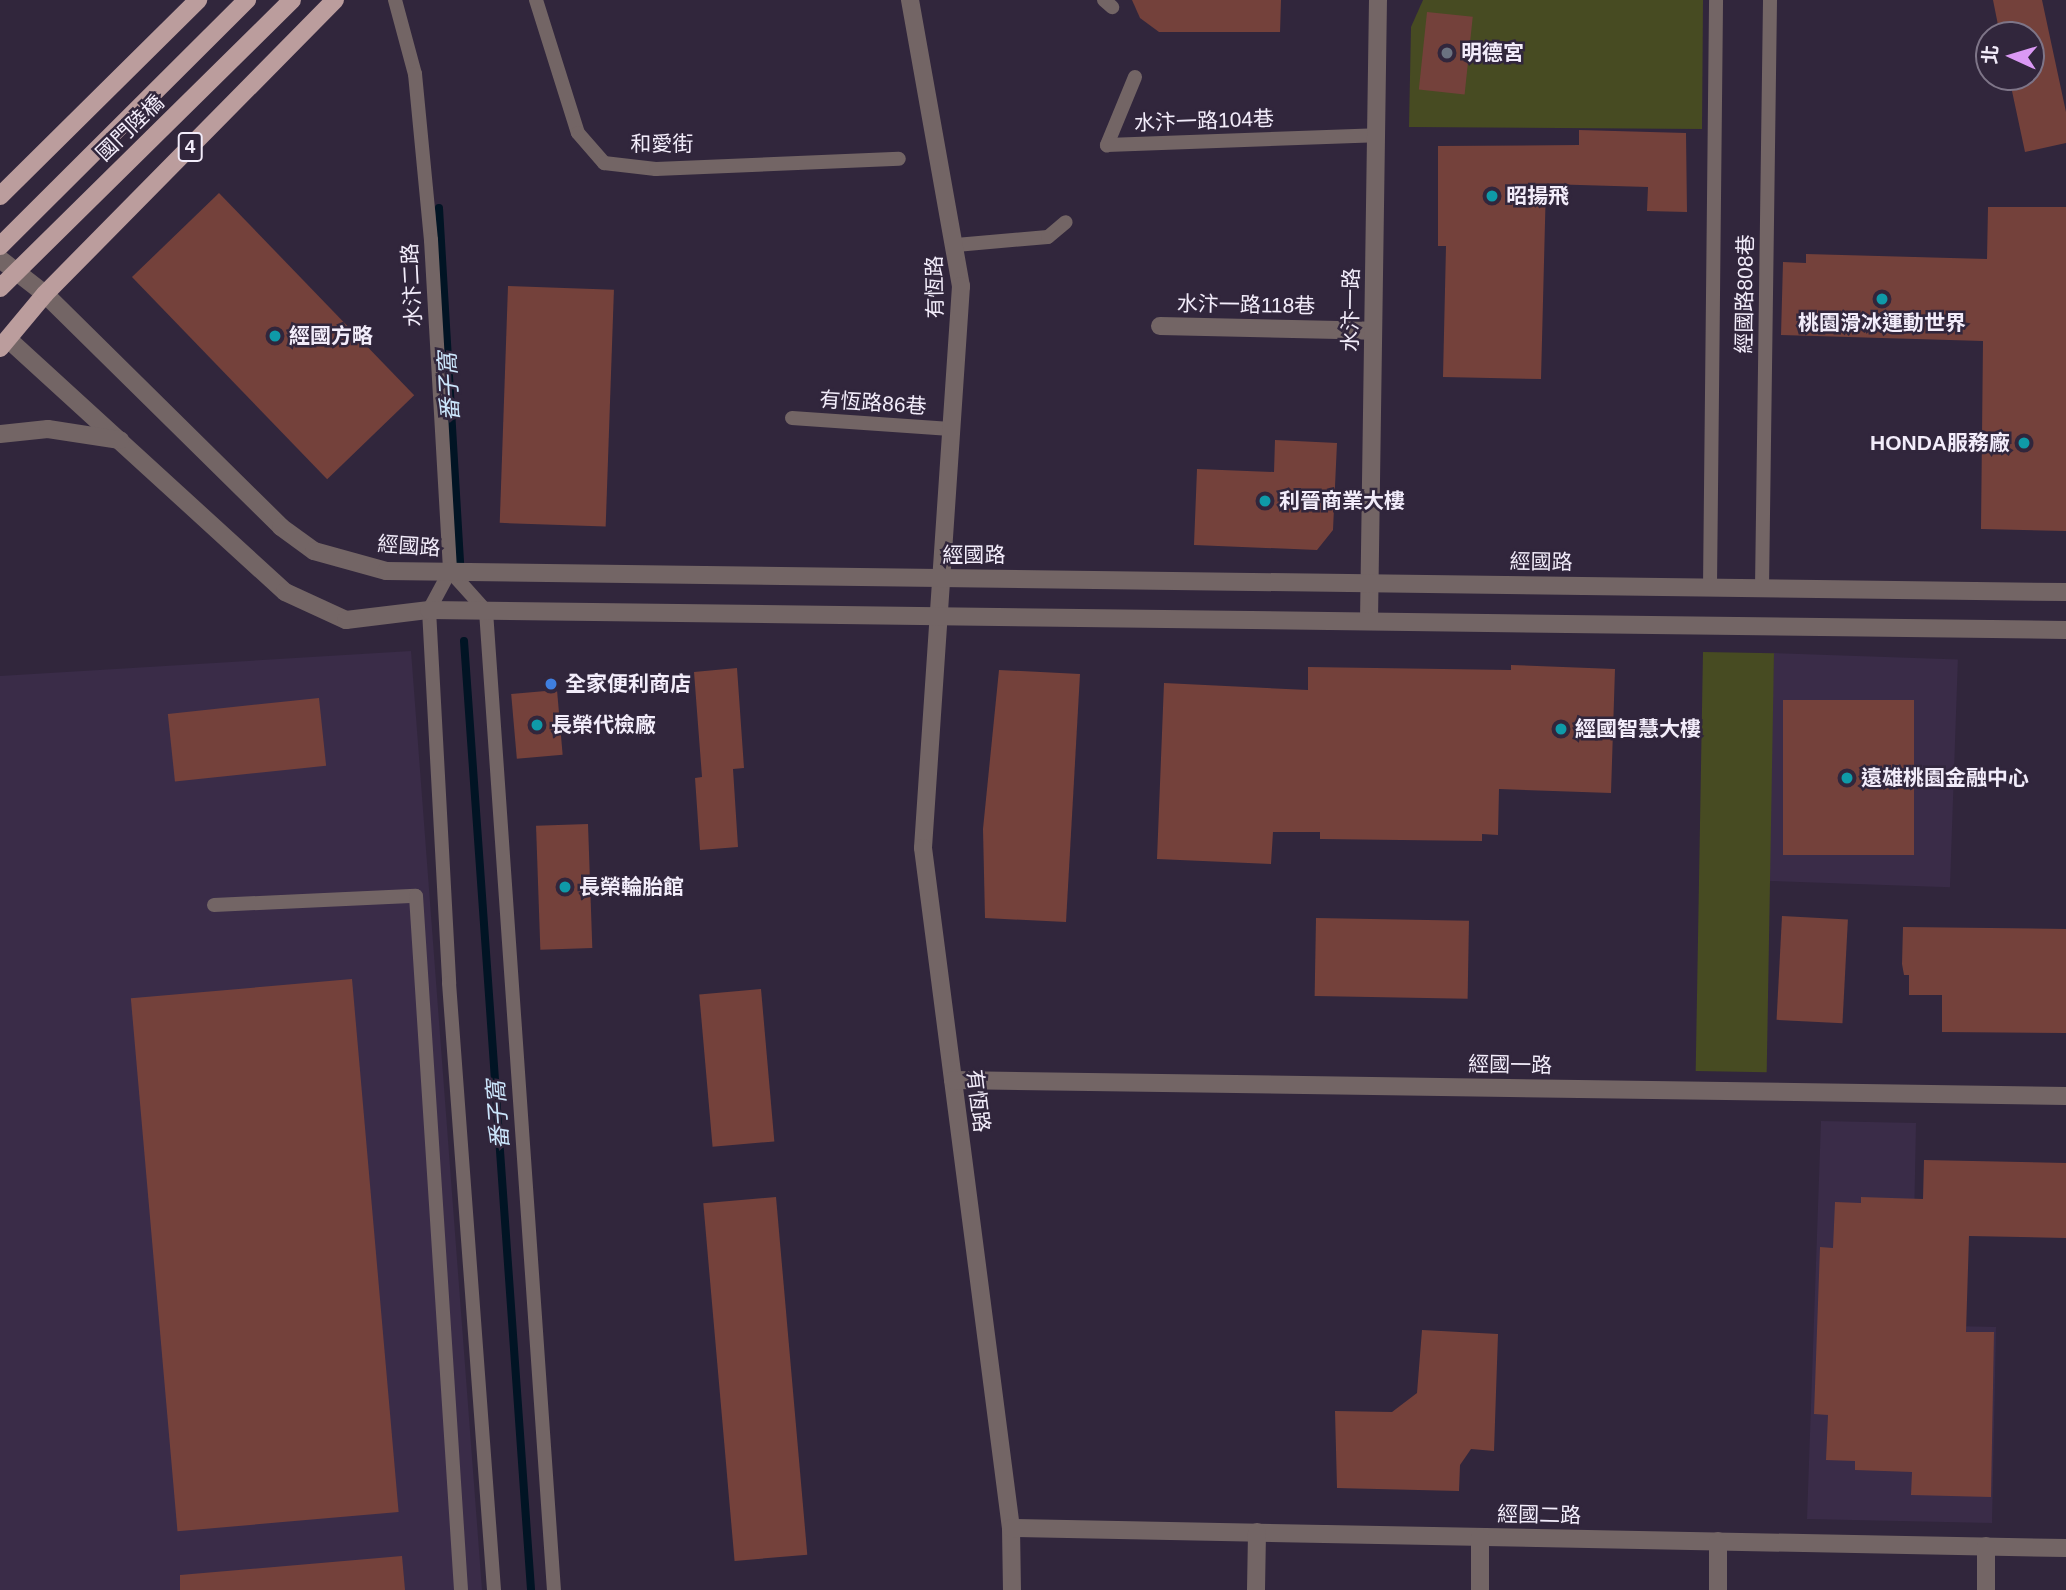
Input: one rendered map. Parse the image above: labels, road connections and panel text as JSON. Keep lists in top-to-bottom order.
{
  "streets": {
    "main road": ["國門陸橋", "4"],
    "street": [
      "有恆路",
      "水汴一路118巷",
      "水汴一路",
      "經國路",
      "經國一路",
      "經國二路"
    ],
    "lane": [
      "水汴一路104巷",
      "和愛街",
      "水汴二路",
      "經國路808巷",
      "有恆路86巷"
    ]
  },
  "crossings": [
    ["水汴一路104巷", "水汴一路"],
    ["4", "經國路"],
    ["水汴二路", "經國路"],
    ["有恆路", "有恆路86巷"],
    ["有恆路", "經國路"],
    ["有恆路", "經國一路"],
    ["有恆路", "經國二路"],
    ["經國路808巷", "經國路"],
    ["水汴一路118巷", "水汴一路"],
    ["水汴一路", "經國路"]
  ],
  "water": ["番子窩"],
  "places": [
    "明德宮",
    "昭揚飛",
    "桃園滑冰運動世界",
    "經國方略",
    "HONDA服務廠",
    "利晉商業大樓",
    "全家便利商店",
    "長榮代檢廠",
    "經國智慧大樓",
    "遠雄桃園金融中心",
    "長榮輪胎館"
  ],
  "north": "left"
}
